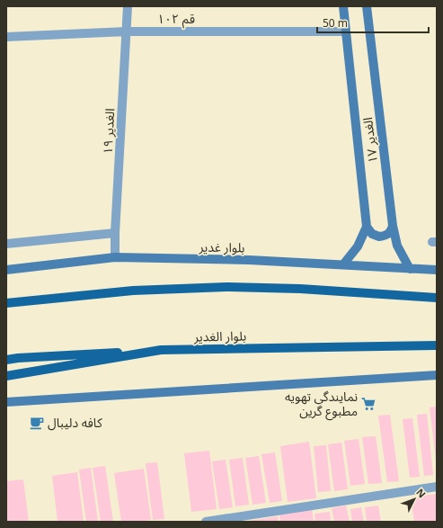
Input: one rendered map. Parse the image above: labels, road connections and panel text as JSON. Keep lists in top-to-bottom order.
{
  "streets": {
    "main road": ["الغدیر ۱۷", "بلوار غدیر", "بلوار الغدیر"],
    "street": ["قم ۱۰۲", "الغدیر ۱۹"]
  },
  "crossings": [
    ["قم ۱۰۲", "الغدیر ۱۹"],
    ["قم ۱۰۲", "الغدیر ۱۷"],
    ["الغدیر ۱۹", "بلوار غدیر"],
    ["الغدیر ۱۷", "بلوار غدیر"]
  ],
  "places": {
    "supermarket": ["نمایندگی تهویه مطبوع گرین"],
    "cafe": ["کافه دلیبال"]
  },
  "scale_bar": "50 m",
  "north": "top right"
}
